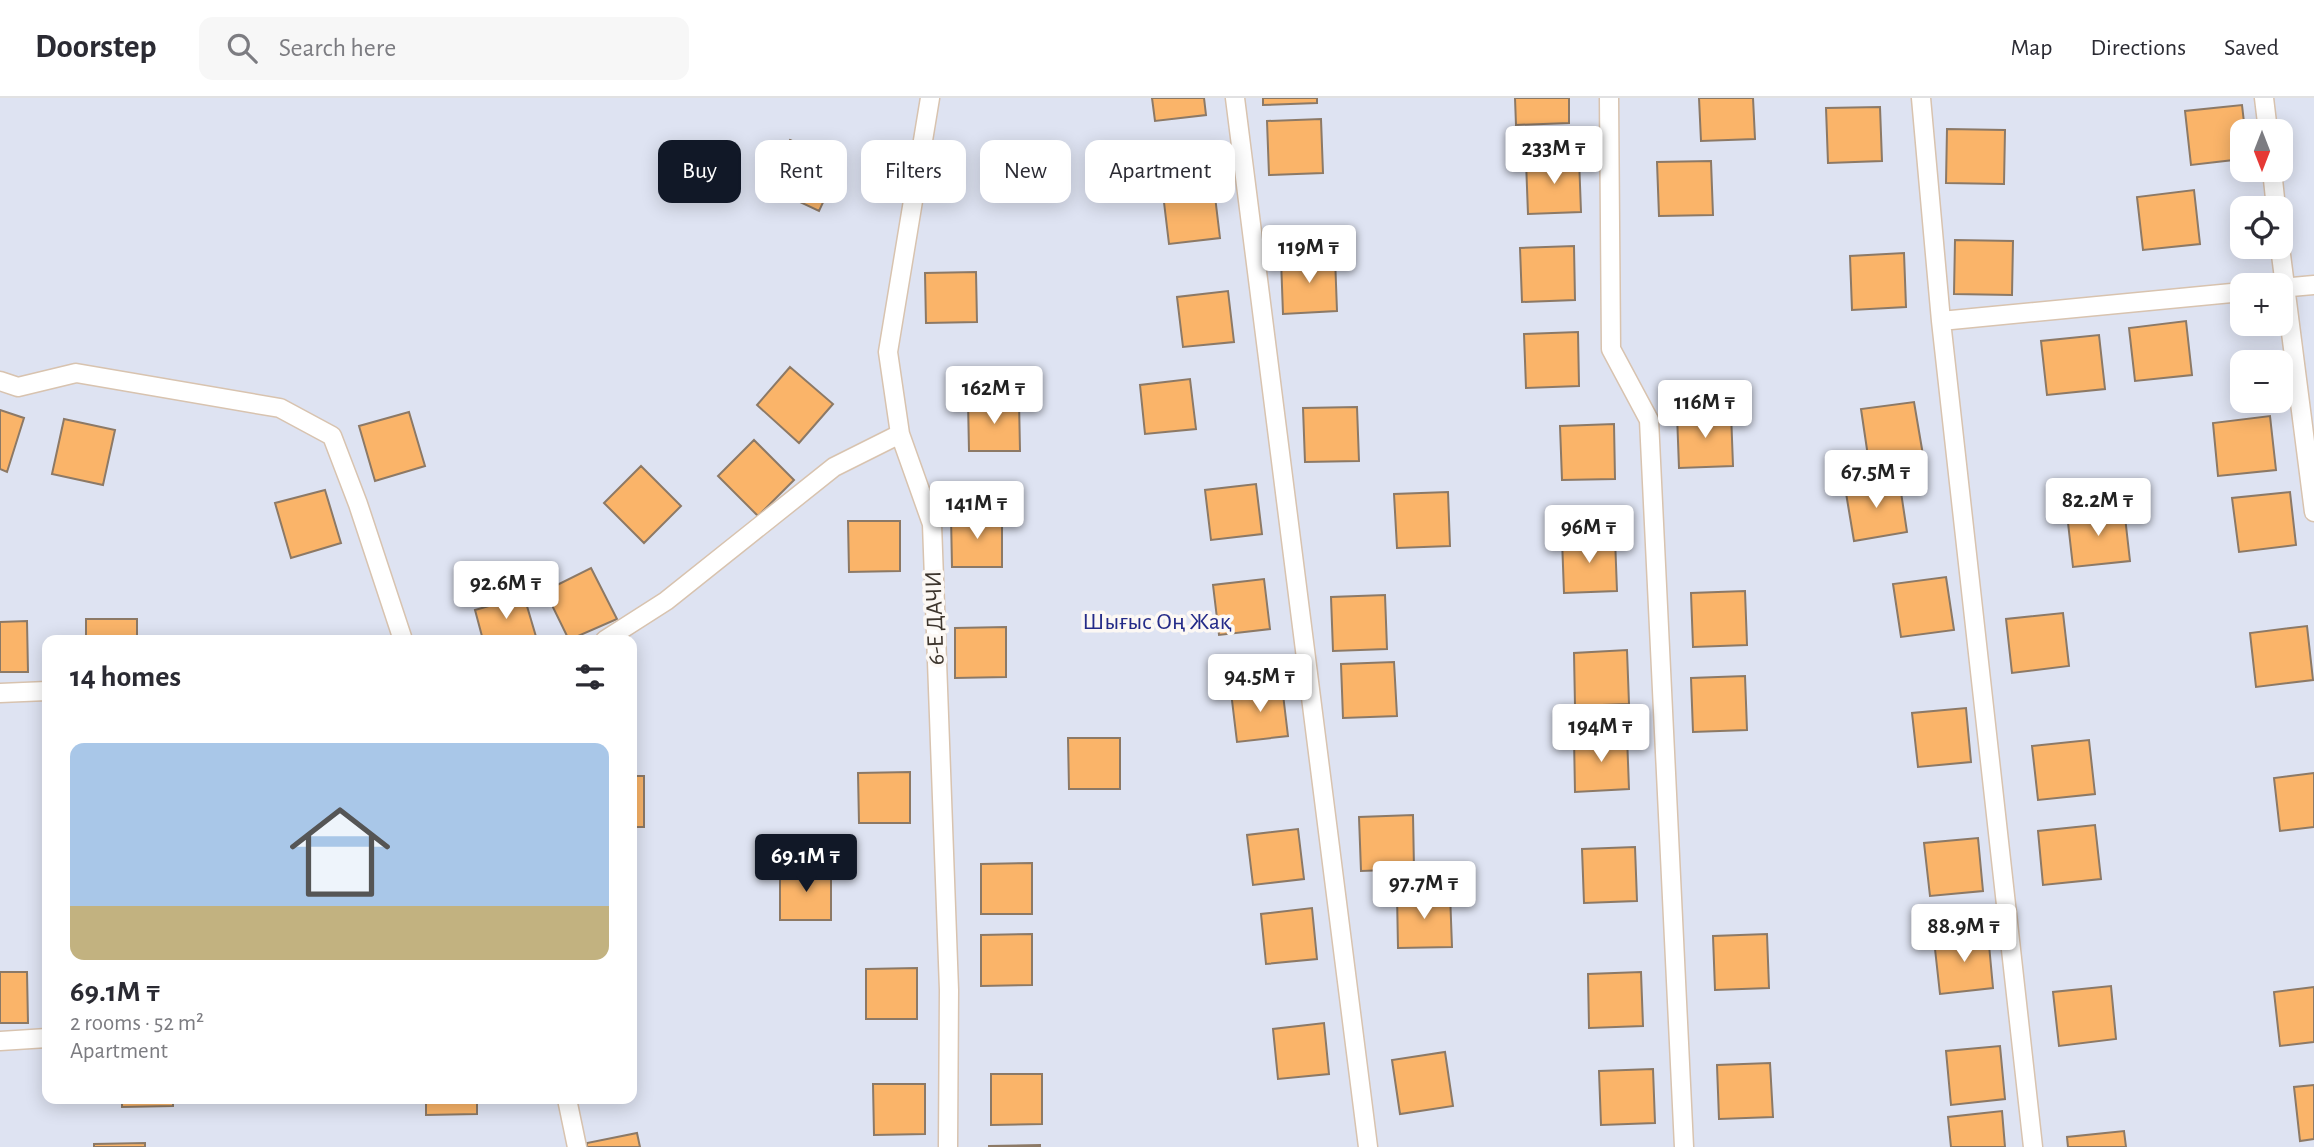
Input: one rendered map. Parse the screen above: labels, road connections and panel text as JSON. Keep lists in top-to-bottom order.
{
  "streets": {
    "lane": ["6-Е ДАЧИ"]
  },
  "parks": ["Шығыс Оң Жақ"],
  "north": "bottom",
  "page": {
    "header": "Doorstep",
    "search": "Search here",
    "nav": ["Map", "Directions", "Saved"],
    "map_buttons": ["+", "−"],
    "price": [
      "233M ₸",
      "119M ₸",
      "162M ₸",
      "116M ₸",
      "67.5M ₸",
      "82.2M ₸",
      "141M ₸",
      "96M ₸",
      "92.6M ₸",
      "94.5M ₸",
      "194M ₸",
      "69.1M ₸",
      "97.7M ₸",
      "88.9M ₸"
    ],
    "chip": [
      "Buy",
      "Rent",
      "Filters",
      "New",
      "Apartment"
    ],
    "heading": "14 homes",
    "list": [
      {
        "name": "69.1M ₸",
        "note": "2 rooms · 52 m² · Apartment"
      }
    ]
  }
}
